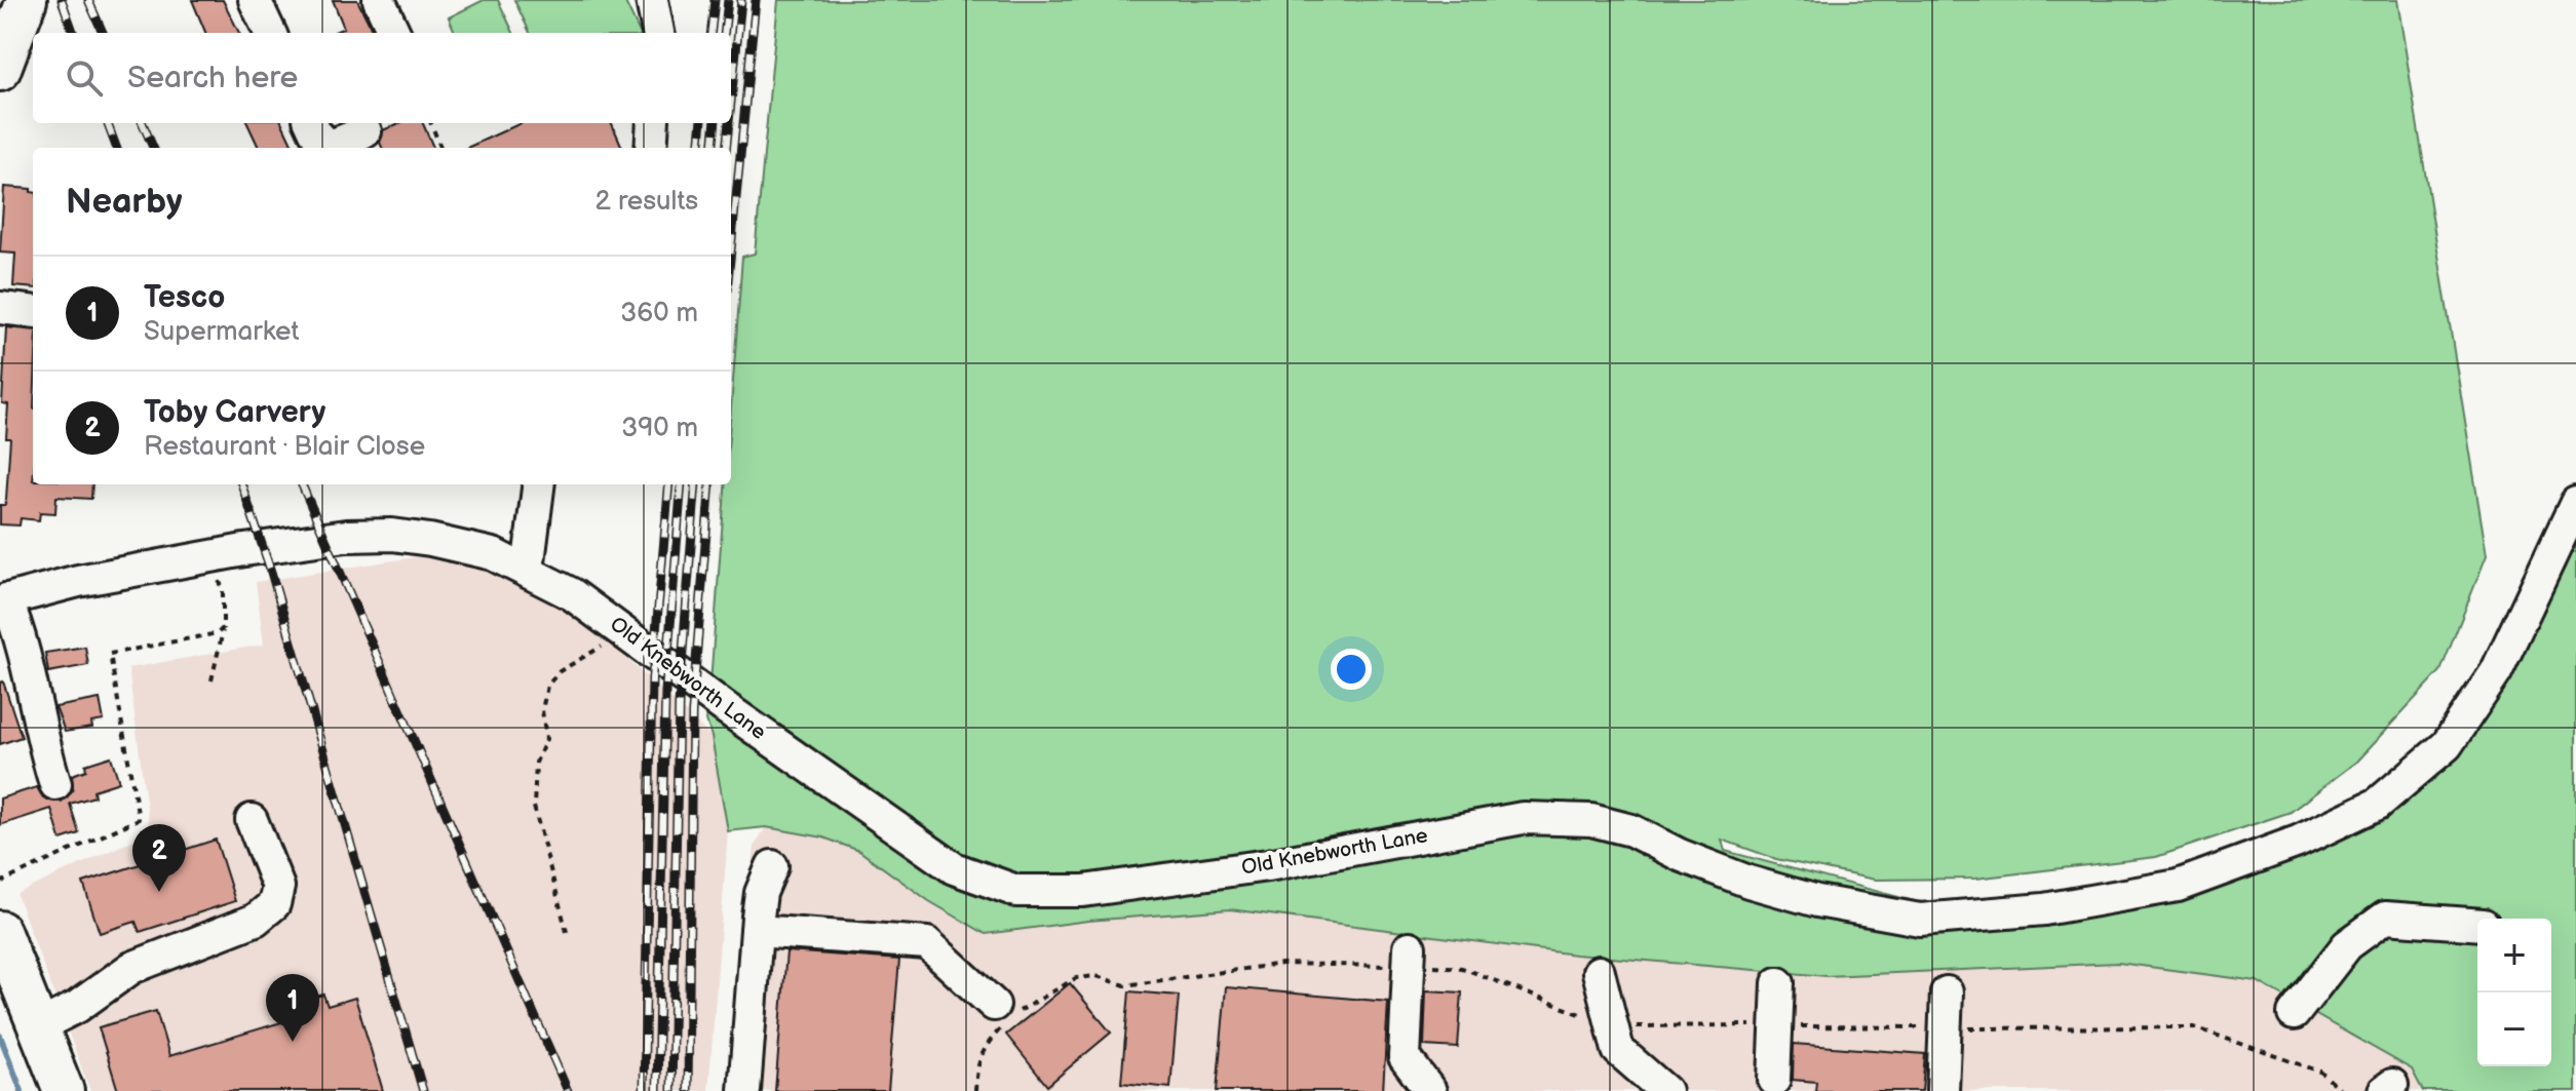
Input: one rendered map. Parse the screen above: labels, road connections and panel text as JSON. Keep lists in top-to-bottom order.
{
  "streets": {
    "street": ["Old Knebworth Lane"]
  },
  "page": {
    "search": "Search here",
    "heading": ["Nearby", "2 results"],
    "list": [
      {
        "mark": "1",
        "name": "Tesco",
        "note": "Supermarket",
        "value": "360 m"
      },
      {
        "mark": "2",
        "name": "Toby Carvery",
        "note": "Restaurant · Blair Close",
        "value": "390 m"
      }
    ],
    "pins": ["2", "1"],
    "map_buttons": ["+", "−"]
  }
}
